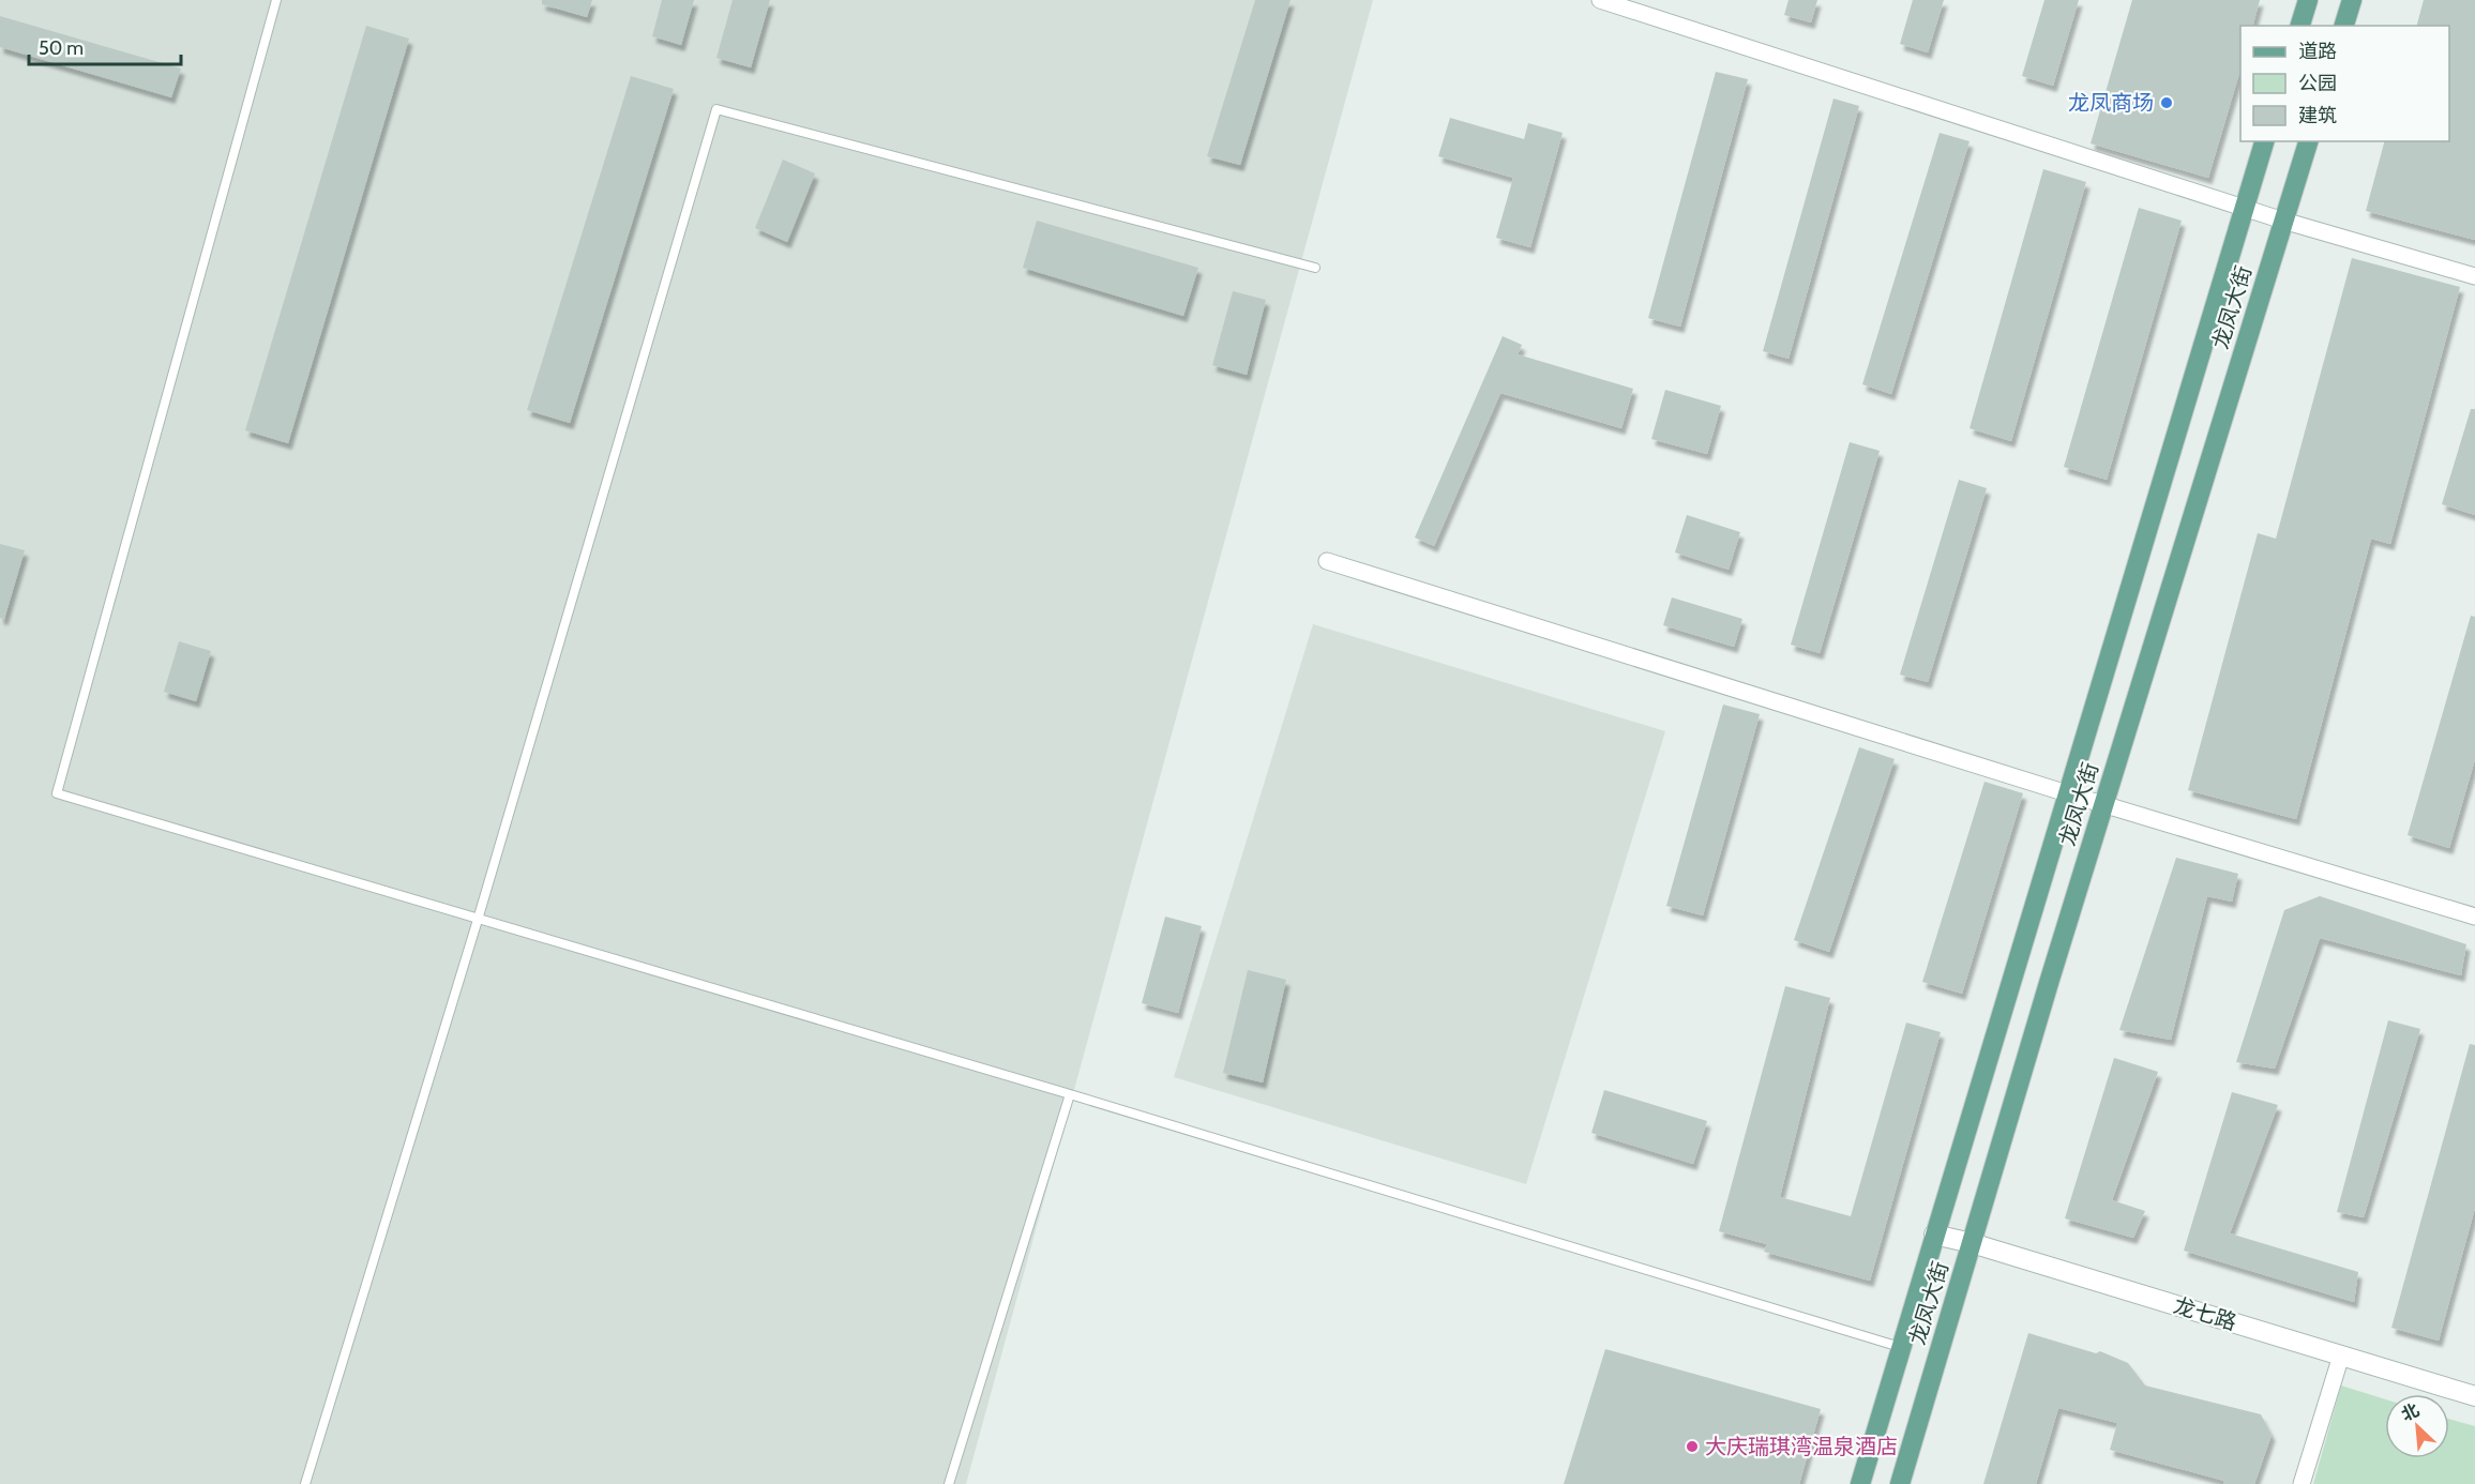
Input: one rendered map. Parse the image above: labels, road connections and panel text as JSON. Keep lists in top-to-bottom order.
{
  "streets": {
    "main road": ["龙凤大街"],
    "street": ["龙七路"]
  },
  "crossings": [
    ["龙凤大街", "龙七路"]
  ],
  "places": ["龙凤商场", "大庆瑞琪湾温泉酒店"],
  "legend": ["道路", "公园", "建筑"],
  "scale_bar": "50 m",
  "north": "top left"
}
